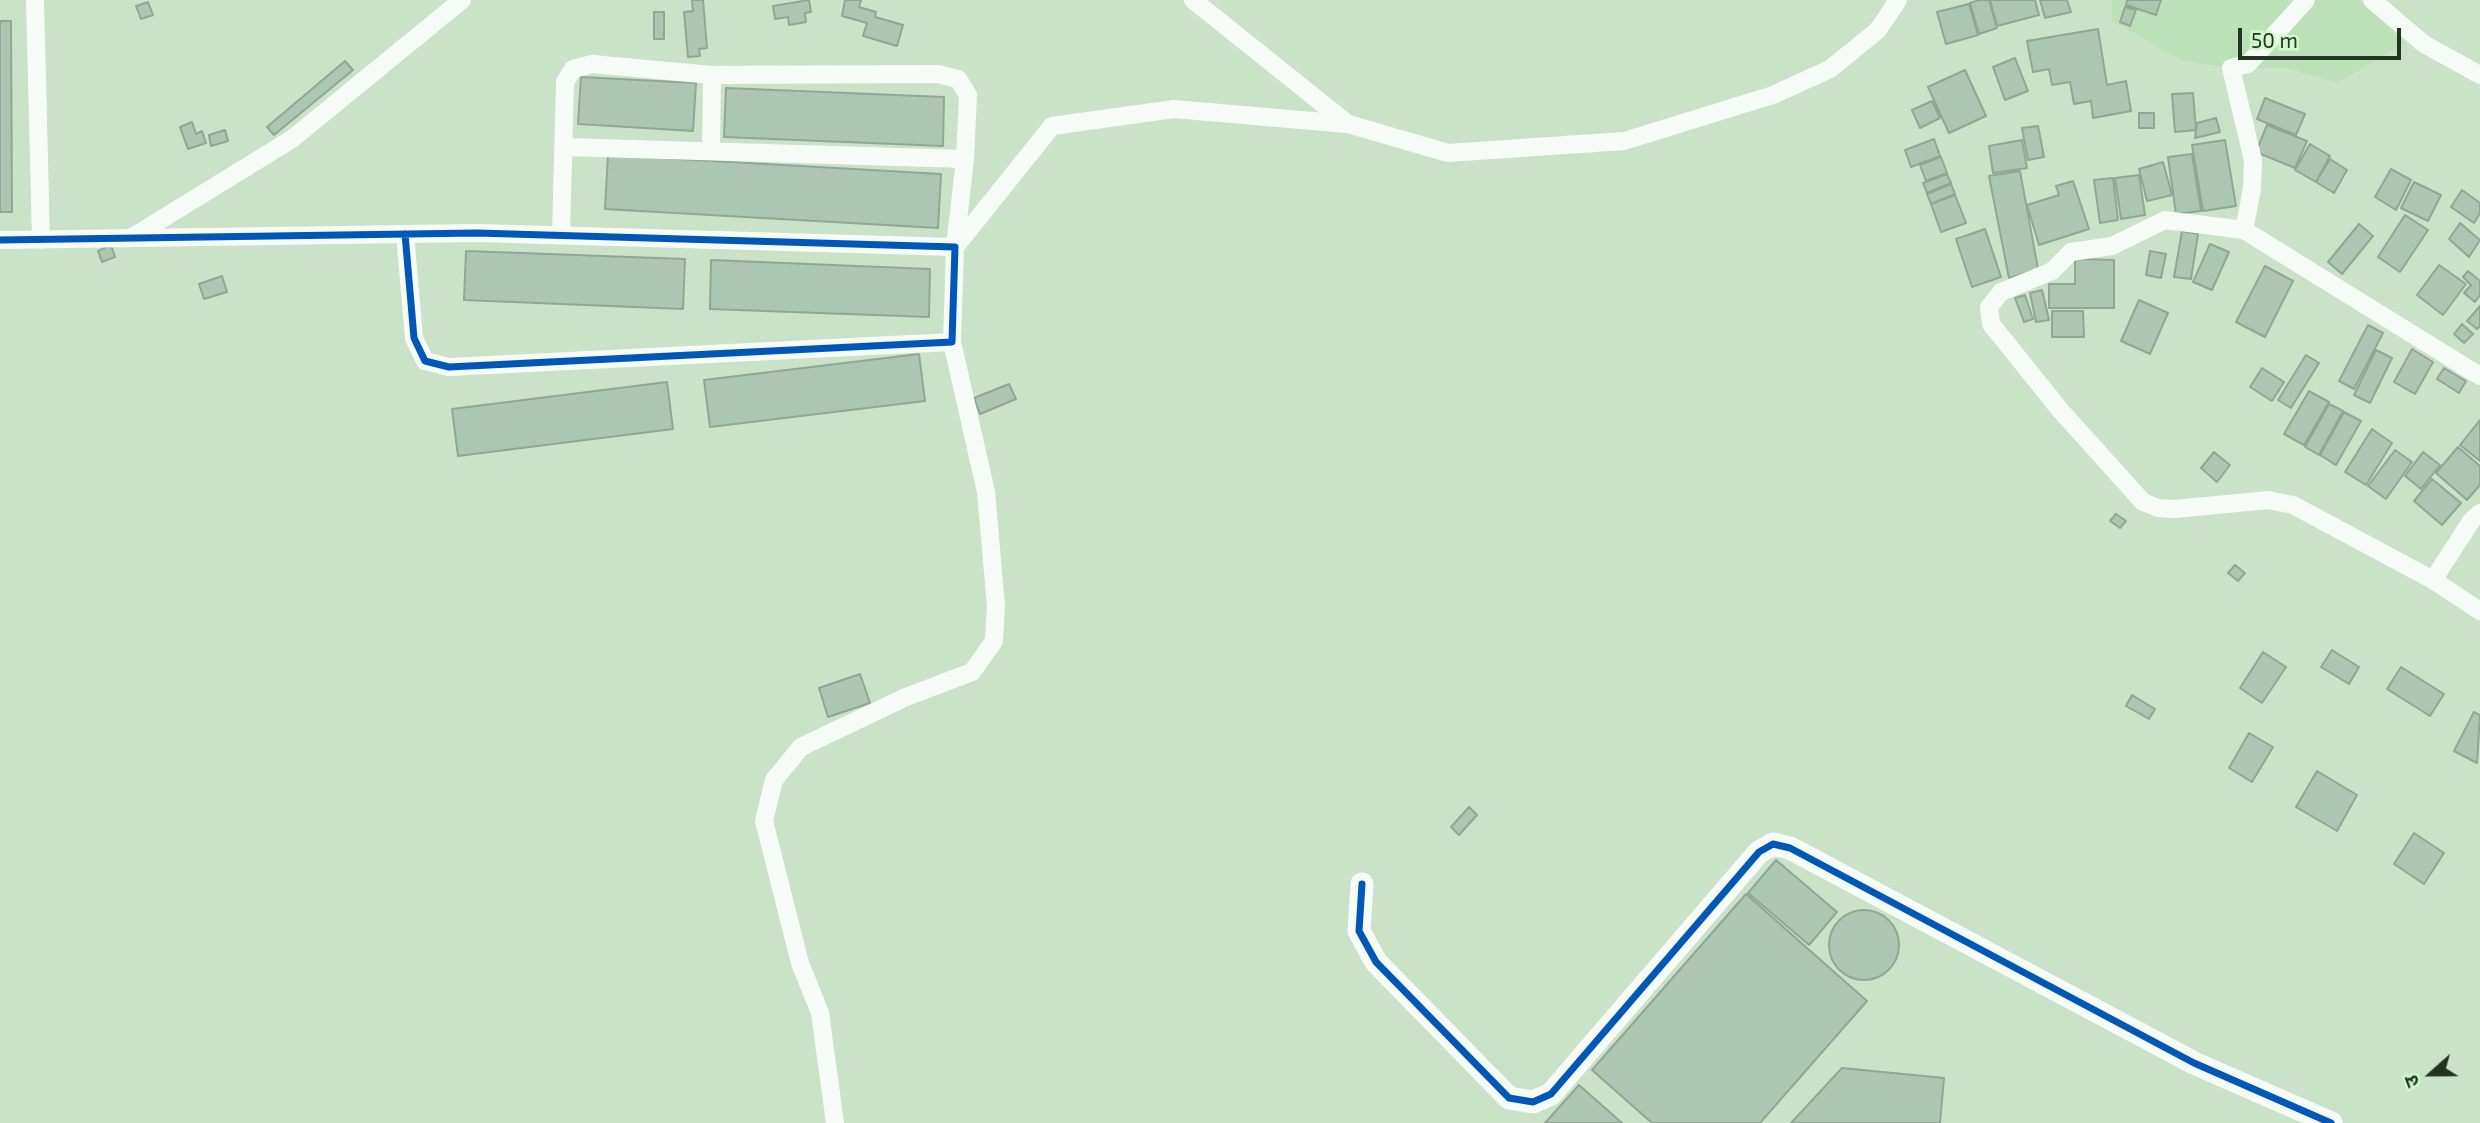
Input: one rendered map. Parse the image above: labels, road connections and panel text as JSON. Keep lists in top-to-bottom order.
{
  "scale_bar": "50 m",
  "north": "left"
}
